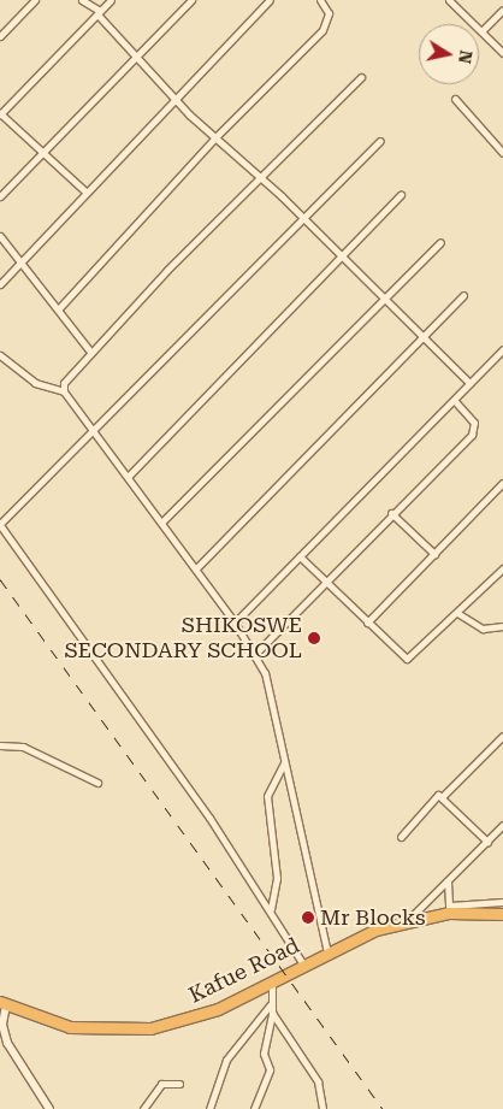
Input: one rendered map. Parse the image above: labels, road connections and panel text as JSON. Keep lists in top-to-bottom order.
{
  "streets": {
    "highway": ["Kafue Road"]
  },
  "places": ["SHIKOSWE SECONDARY SCHOOL", "Mr Blocks"],
  "north": "right"
}
